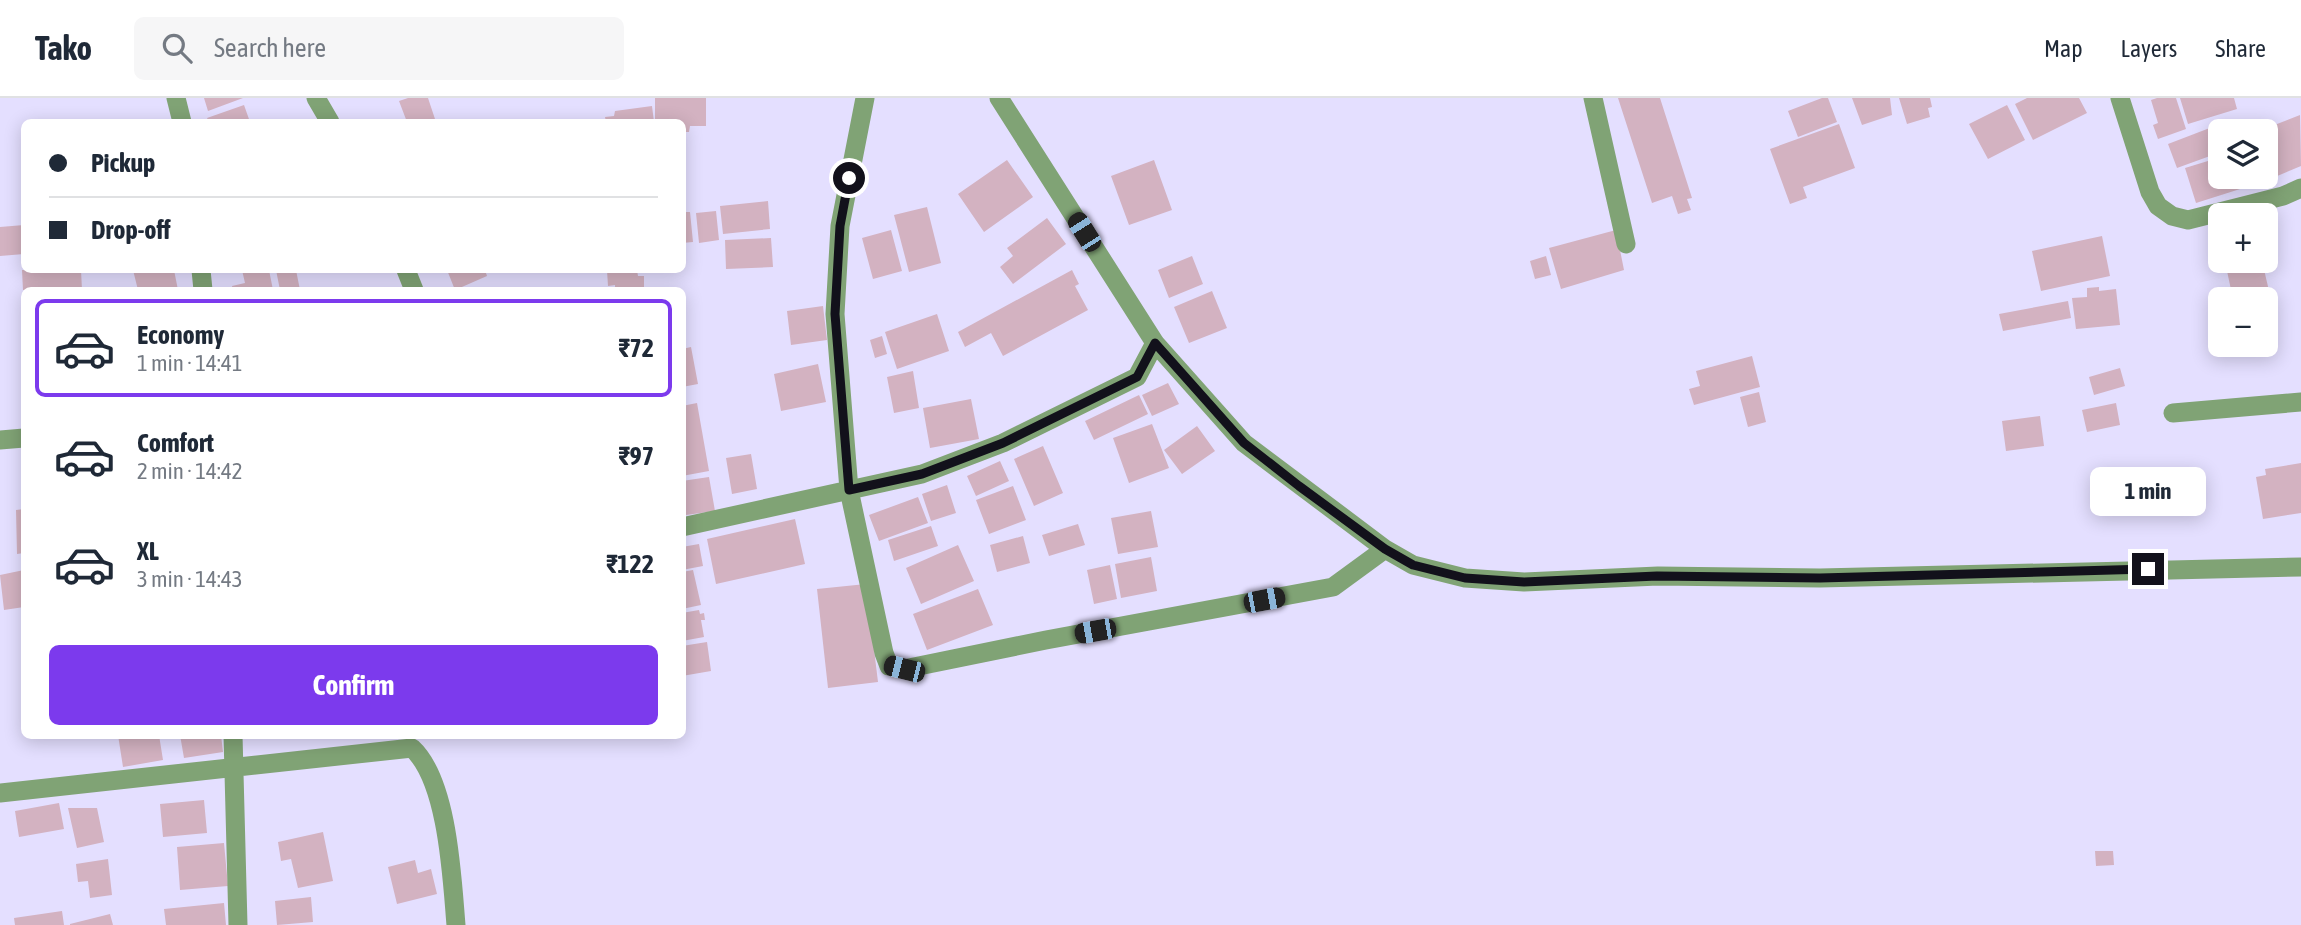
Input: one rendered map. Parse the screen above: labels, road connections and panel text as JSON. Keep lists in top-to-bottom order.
{
  "page": {
    "header": "Tako",
    "search": "Search here",
    "nav": ["Map", "Layers", "Share"],
    "map_buttons": ["+", "−"],
    "banner": ["Pickup", "Drop-off"],
    "list": [
      {
        "name": "Economy",
        "note": "1 min · 14:41",
        "value": "₹72"
      },
      {
        "name": "Comfort",
        "note": "2 min · 14:42",
        "value": "₹97"
      },
      {
        "name": "XL",
        "note": "3 min · 14:43",
        "value": "₹122"
      }
    ],
    "bubble": "1 min",
    "buttons": "Confirm"
  }
}
